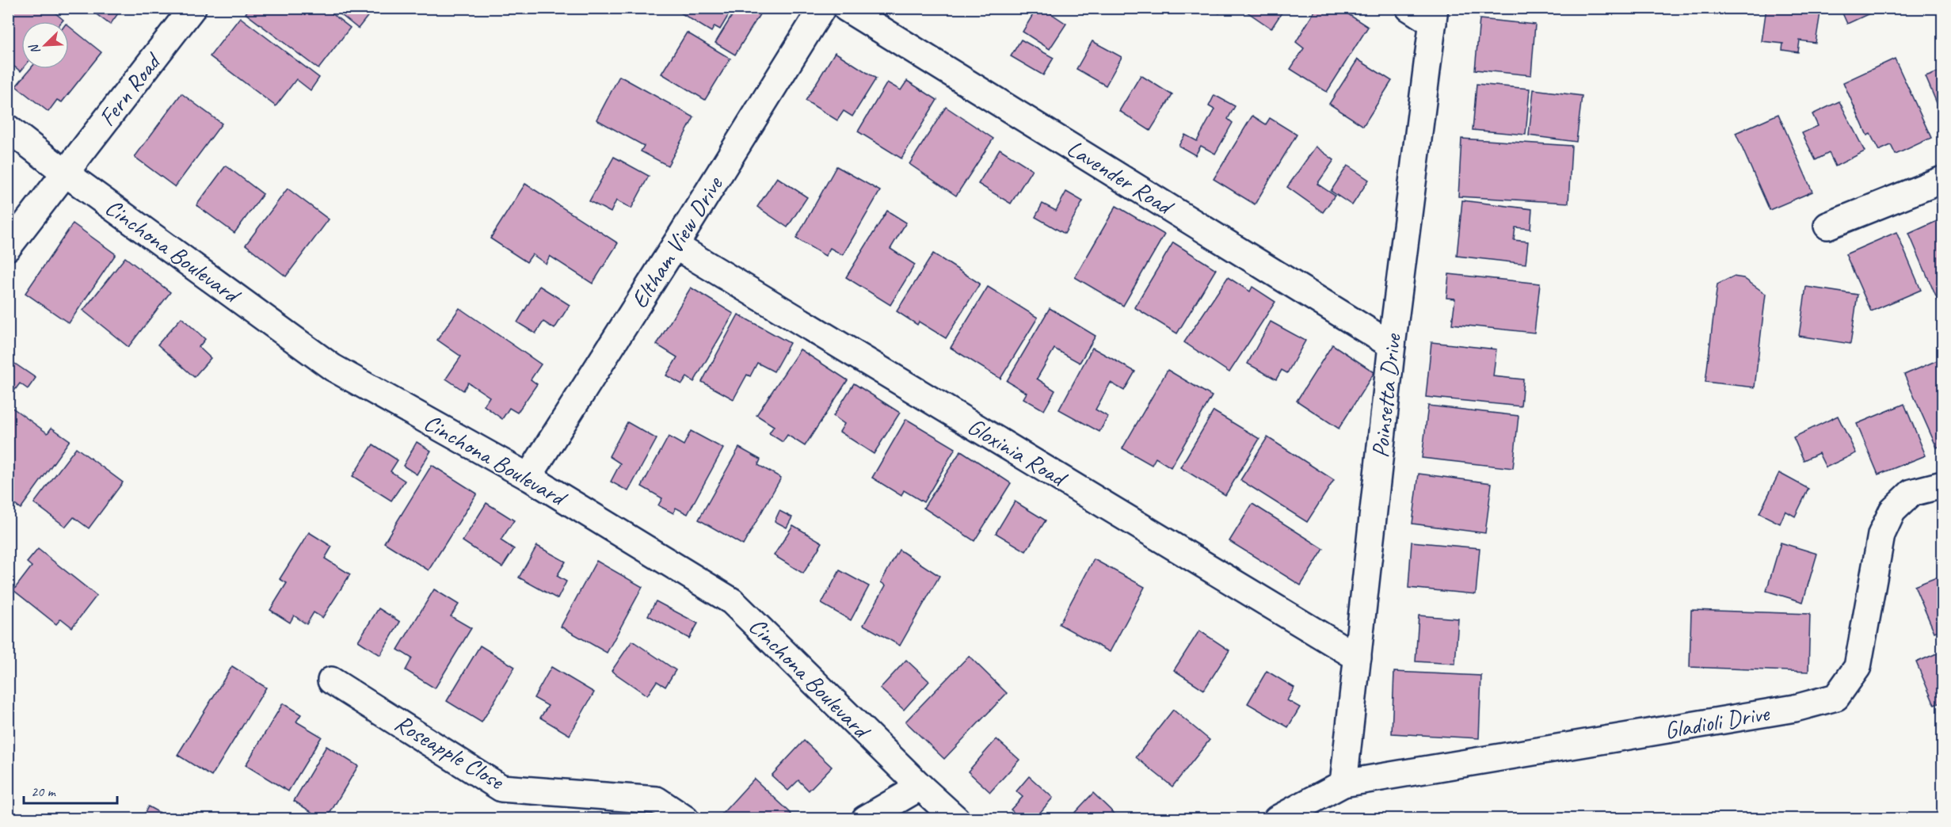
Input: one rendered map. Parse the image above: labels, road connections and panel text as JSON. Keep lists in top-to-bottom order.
{
  "streets": {
    "street": [
      "Fern Road",
      "Lavender Road",
      "Eltham View Drive",
      "Cinchona Boulevard",
      "Poinsetta Drive",
      "Gloxinia Road",
      "Gladioli Drive",
      "Roseapple Close"
    ]
  },
  "crossings": [
    ["Fern Road", "Cinchona Boulevard"],
    ["Lavender Road", "Poinsetta Drive"],
    ["Eltham View Drive", "Cinchona Boulevard"],
    ["Eltham View Drive", "Gloxinia Road"],
    ["Poinsetta Drive", "Gloxinia Road"],
    ["Poinsetta Drive", "Gladioli Drive"]
  ],
  "scale_bar": "20 m",
  "north": "bottom left"
}
